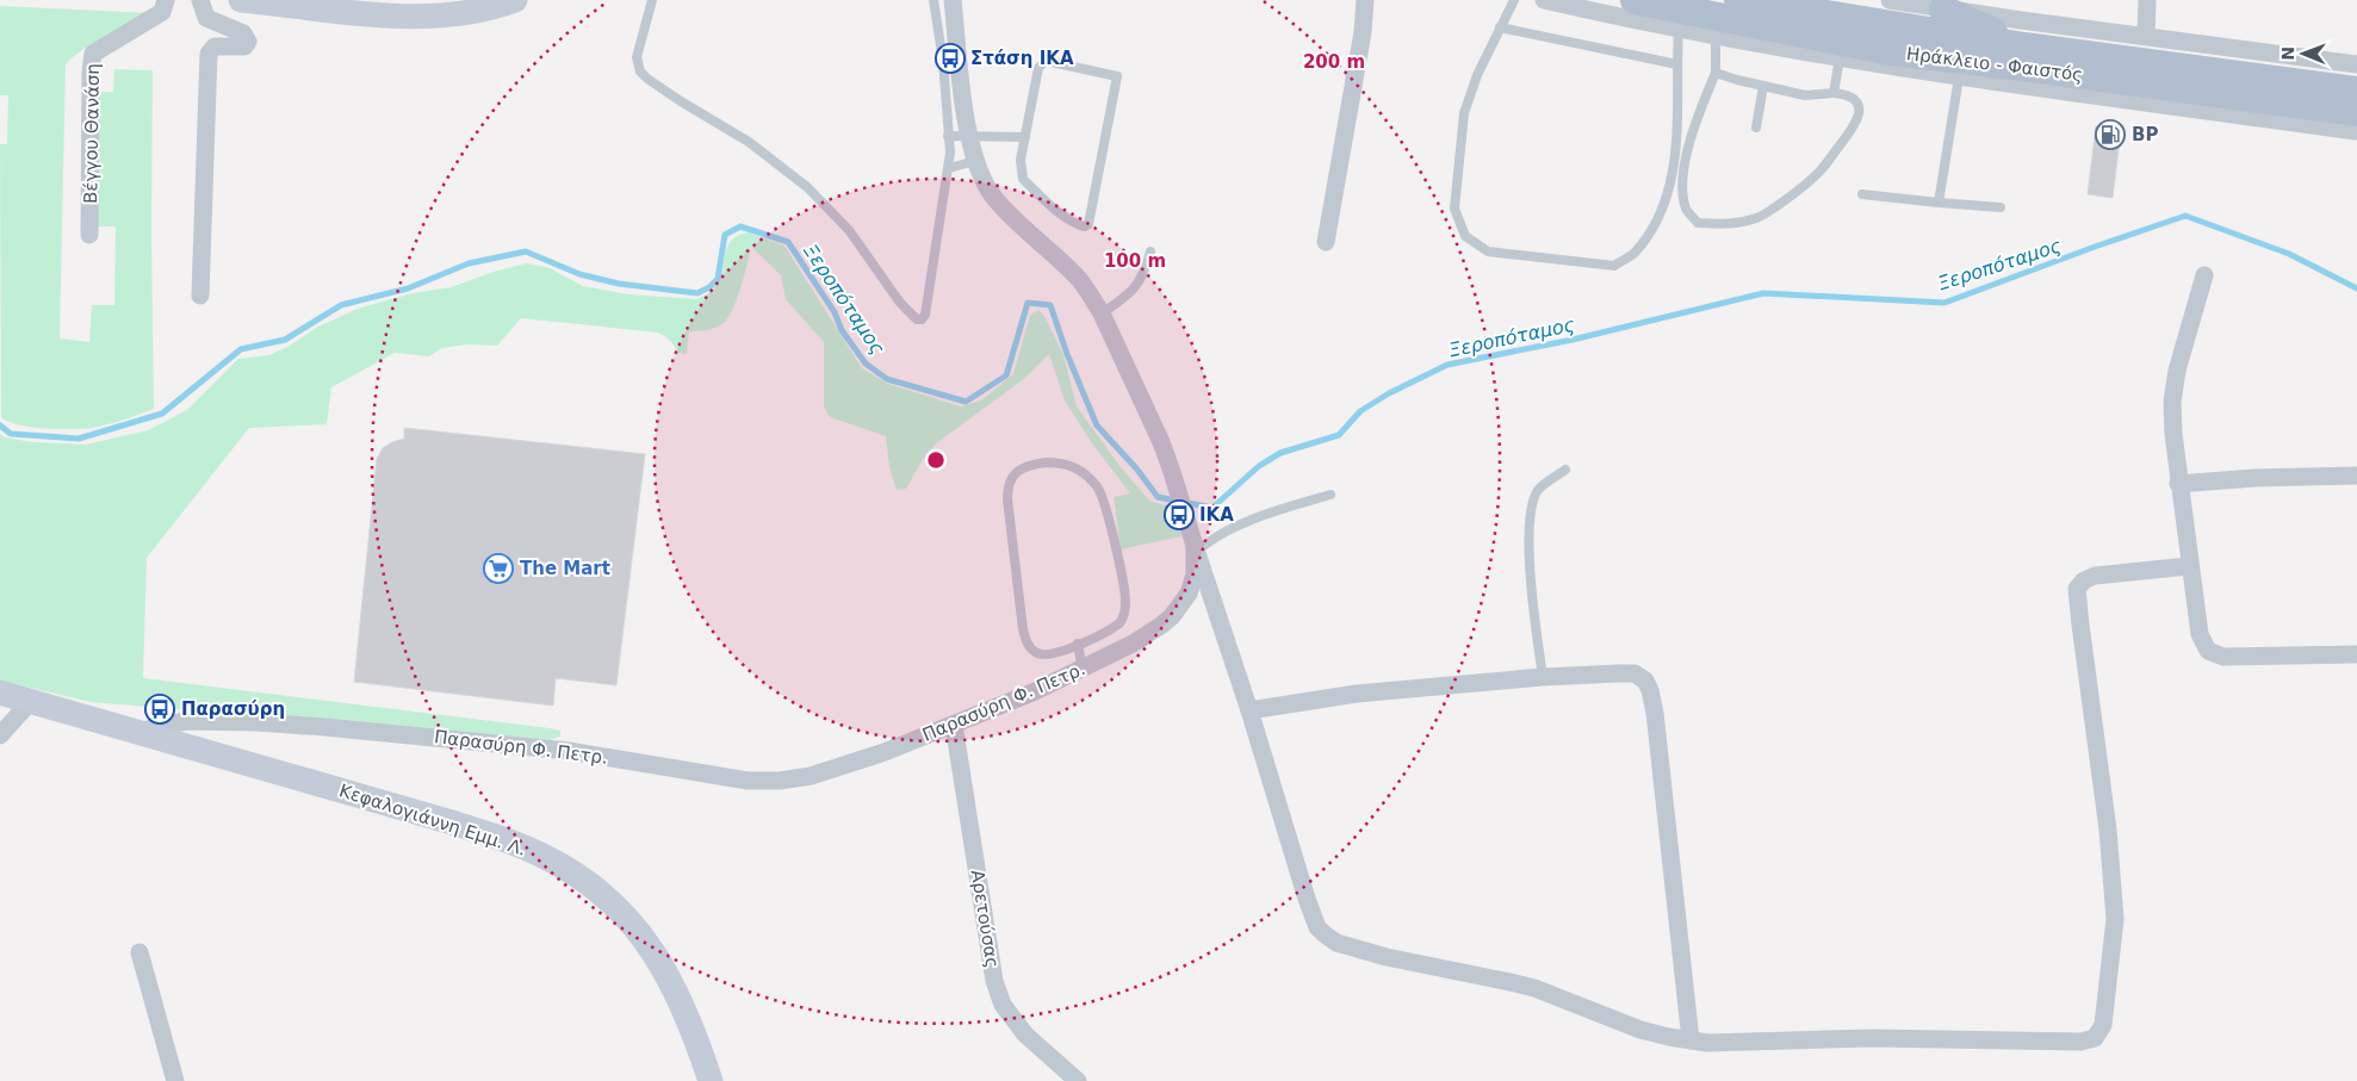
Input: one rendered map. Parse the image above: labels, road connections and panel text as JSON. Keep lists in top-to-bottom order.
{
  "streets": {
    "main road": ["Ηράκλειο - Φαιστός", "Κεφαλογιάννη Εμμ. Λ."],
    "street": ["Βέγγου Θανάση", "Παρασύρη Φ. Πετρ.", "Αρετούσας"]
  },
  "crossings": [
    ["Παρασύρη Φ. Πετρ.", "Κεφαλογιάννη Εμμ. Λ."],
    ["Παρασύρη Φ. Πετρ.", "Αρετούσας"]
  ],
  "water": ["Ξεροπόταμος"],
  "places": {
    "bus stop": ["Στάση ΙΚΑ", "IKA", "Παρασύρη"],
    "fuel station": ["BP"],
    "supermarket": ["The Mart"]
  },
  "north": "left",
  "rings": ["200 m", "100 m"]
}
